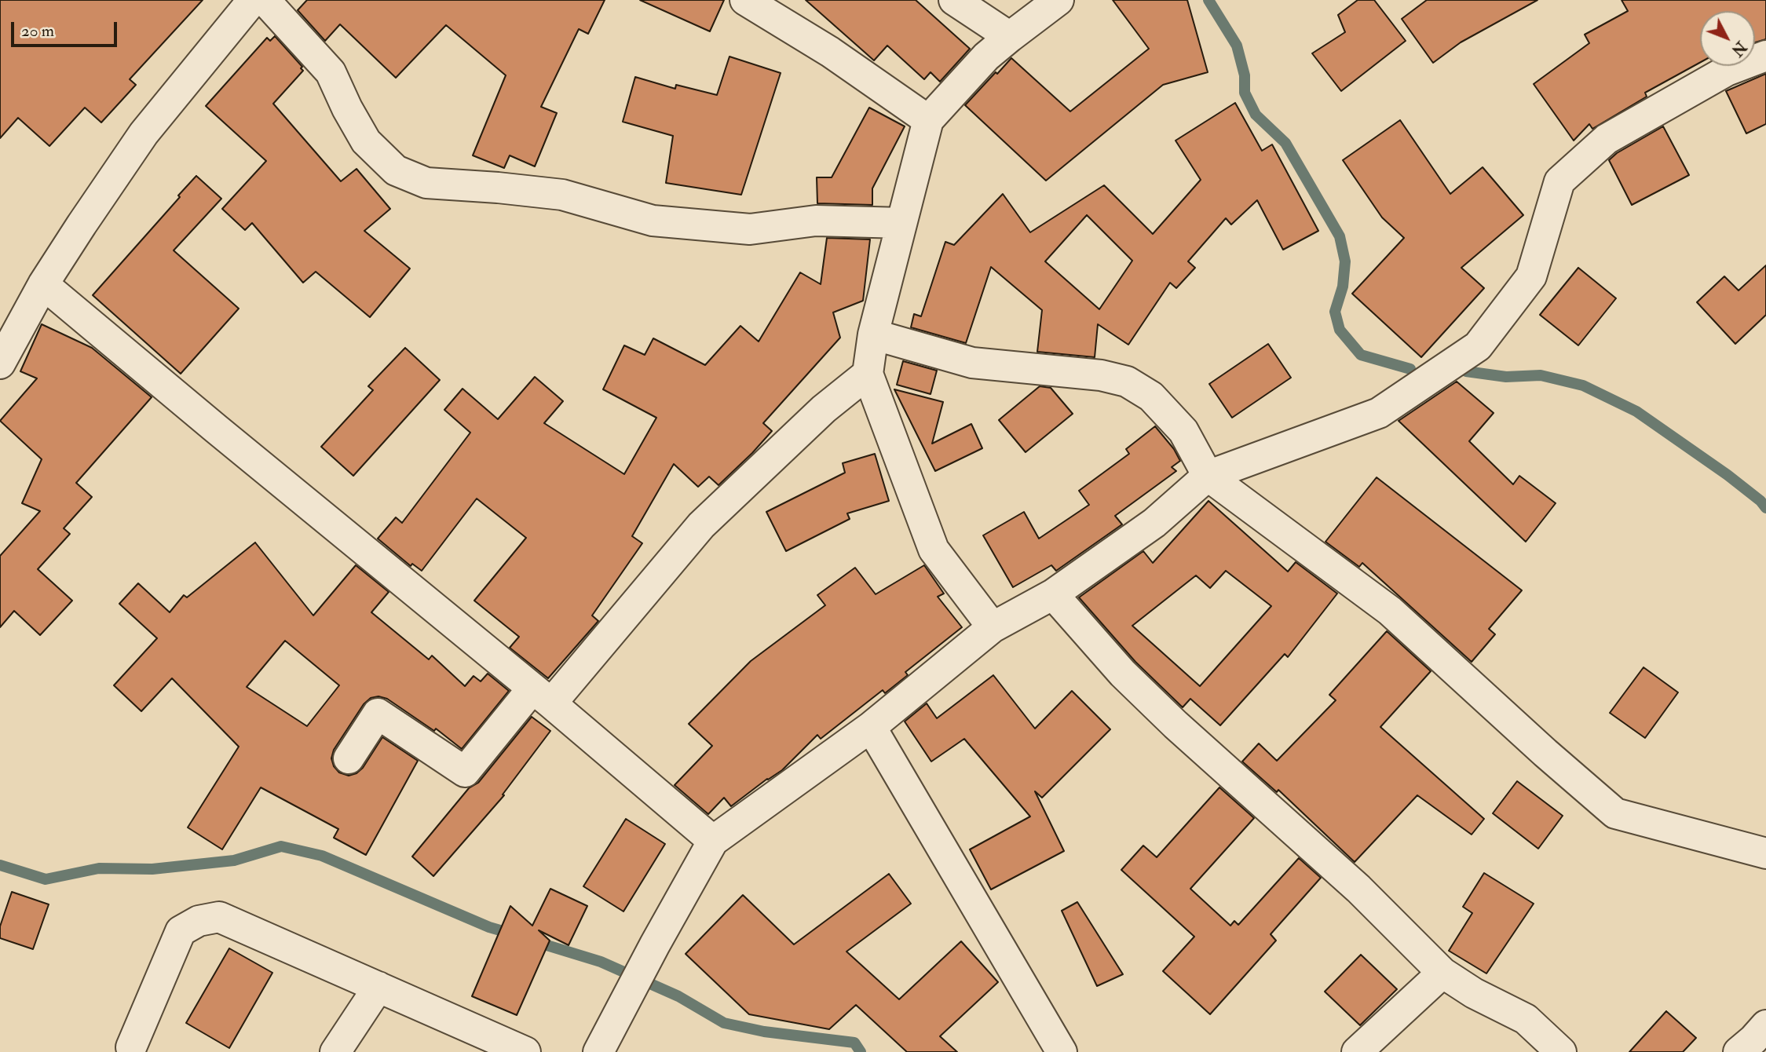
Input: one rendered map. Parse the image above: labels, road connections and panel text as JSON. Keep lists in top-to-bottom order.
{
  "scale_bar": "20 m",
  "north": "bottom right"
}
